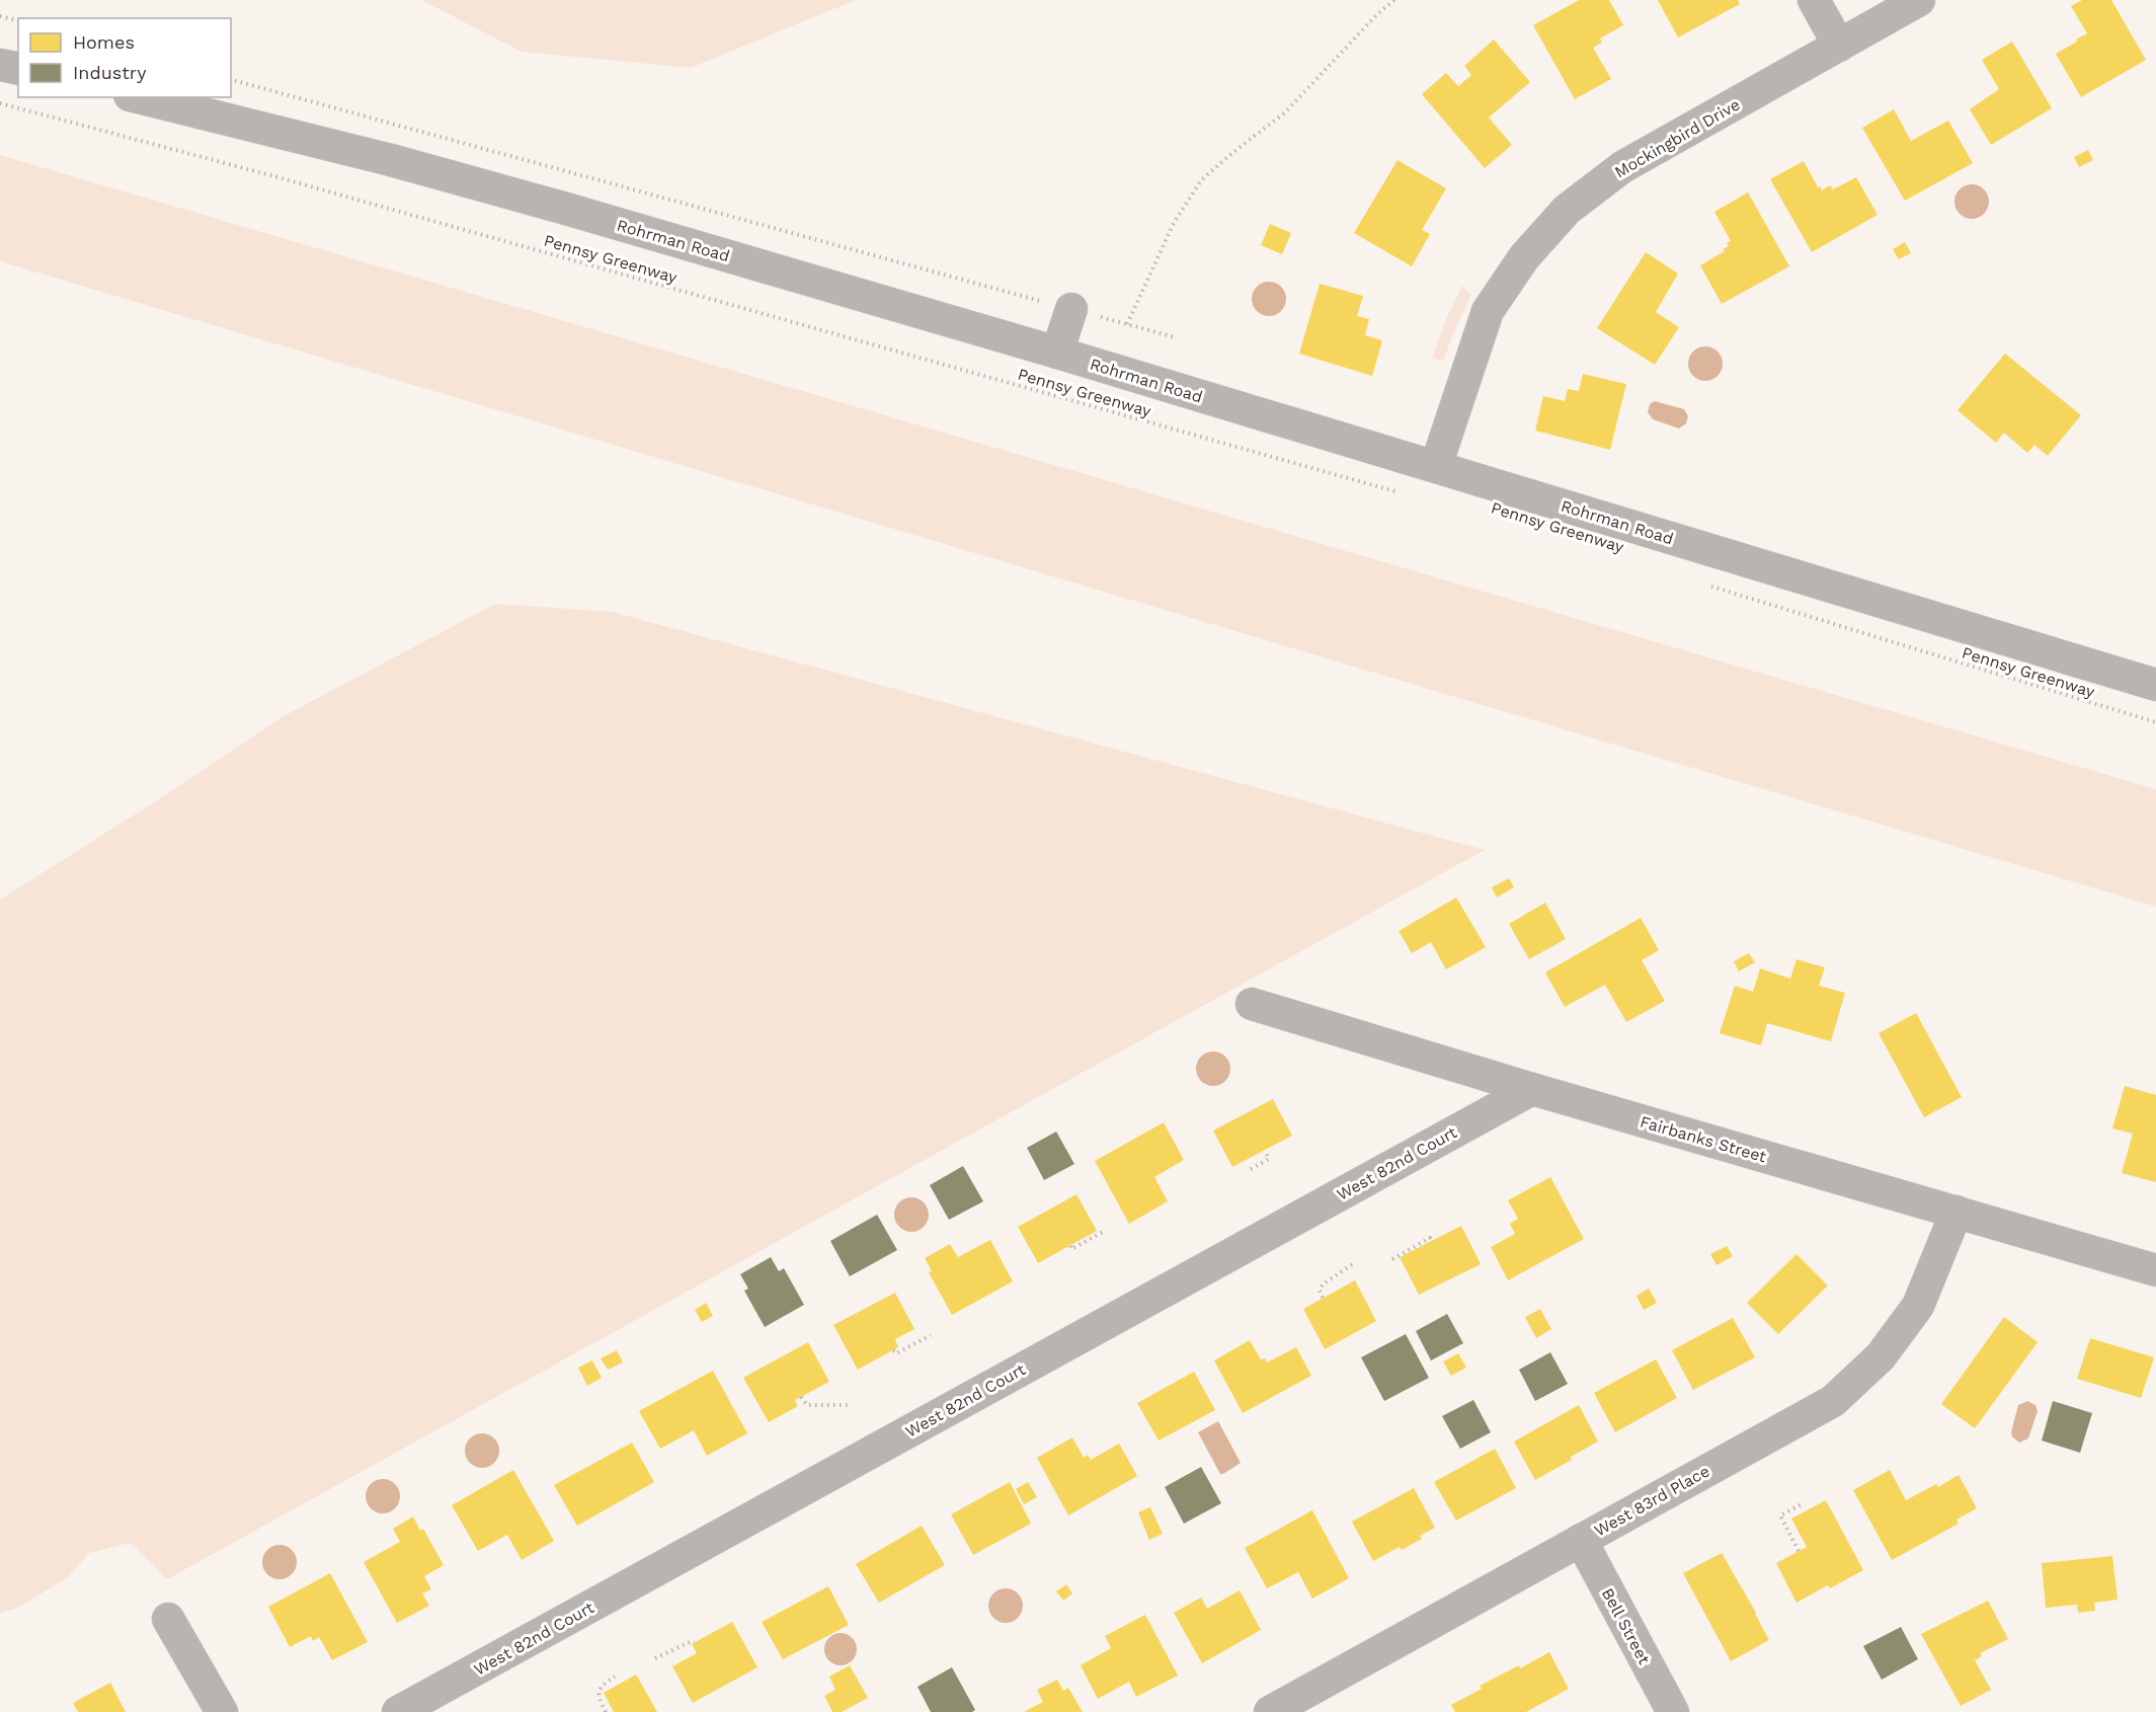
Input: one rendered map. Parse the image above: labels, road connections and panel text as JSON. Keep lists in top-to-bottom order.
{
  "streets": {
    "street": [
      "Mockingbird Drive",
      "Rohrman Road",
      "Fairbanks Street",
      "West 82nd Court",
      "West 83rd Place",
      "Bell Street"
    ],
    "path": ["Pennsy Greenway"]
  },
  "crossings": [
    ["Mockingbird Drive", "Rohrman Road"],
    ["Fairbanks Street", "West 82nd Court"],
    ["Fairbanks Street", "West 83rd Place"],
    ["West 83rd Place", "Bell Street"]
  ],
  "legend": ["Homes", "Industry"]
}
